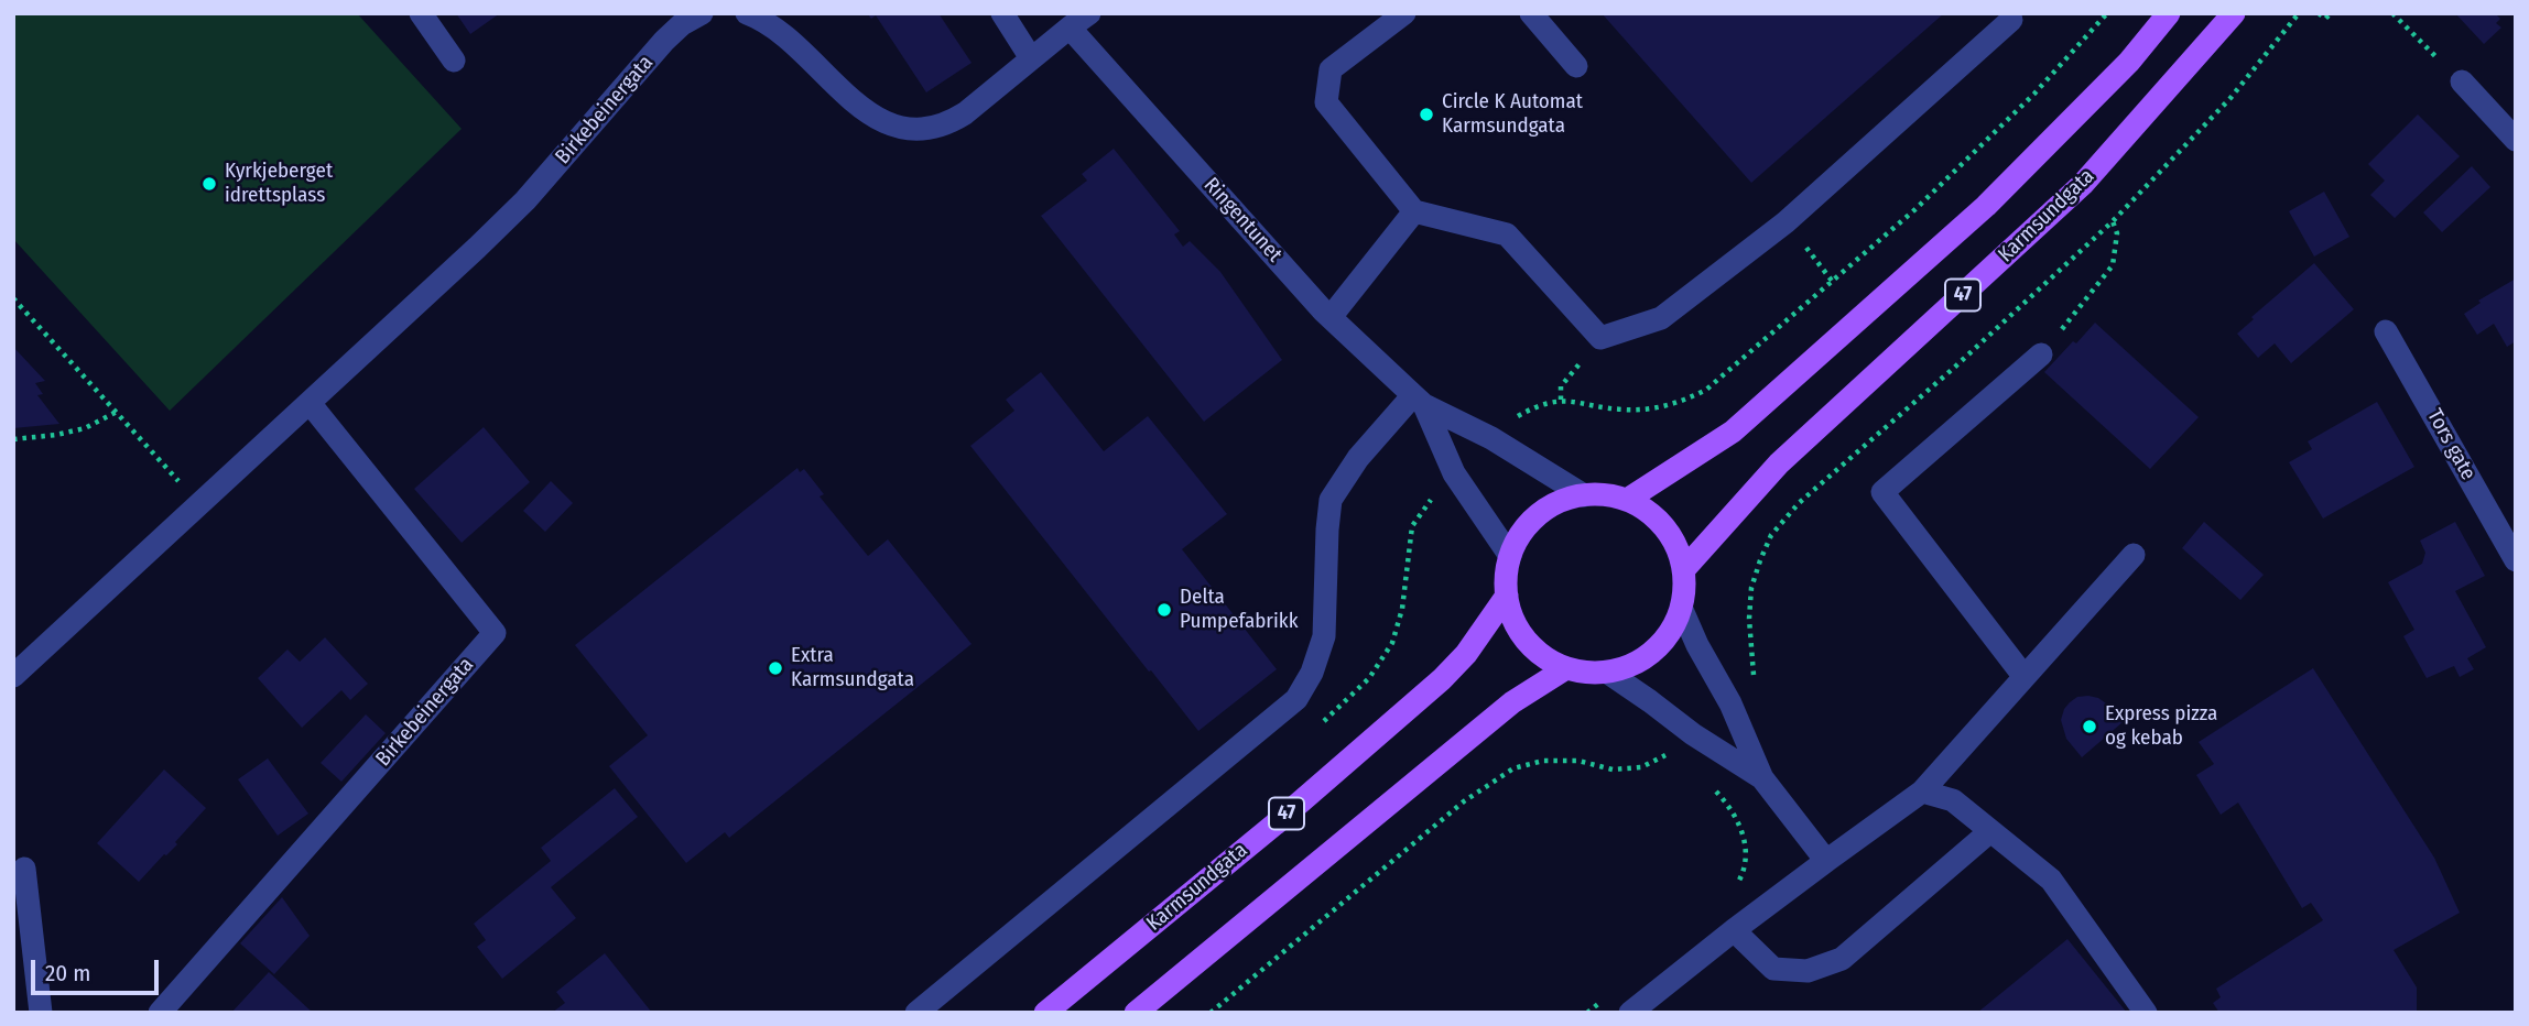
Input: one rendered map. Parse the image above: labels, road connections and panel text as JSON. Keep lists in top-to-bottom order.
{
  "streets": {
    "main road": ["Karmsundgata", "47"],
    "street": ["Birkebeinergata", "Ringentunet", "Tors gate"]
  },
  "crossings": [
    ["Karmsundgata", "Ringentunet"],
    ["Karmsundgata", "47"],
    ["Ringentunet", "47"]
  ],
  "places": [
    "Circle K Automat Karmsundgata",
    "Kyrkjeberget idrettsplass",
    "Delta Pumpefabrikk",
    "Extra Karmsundgata",
    "Express pizza og kebab"
  ],
  "scale_bar": "20 m"
}
